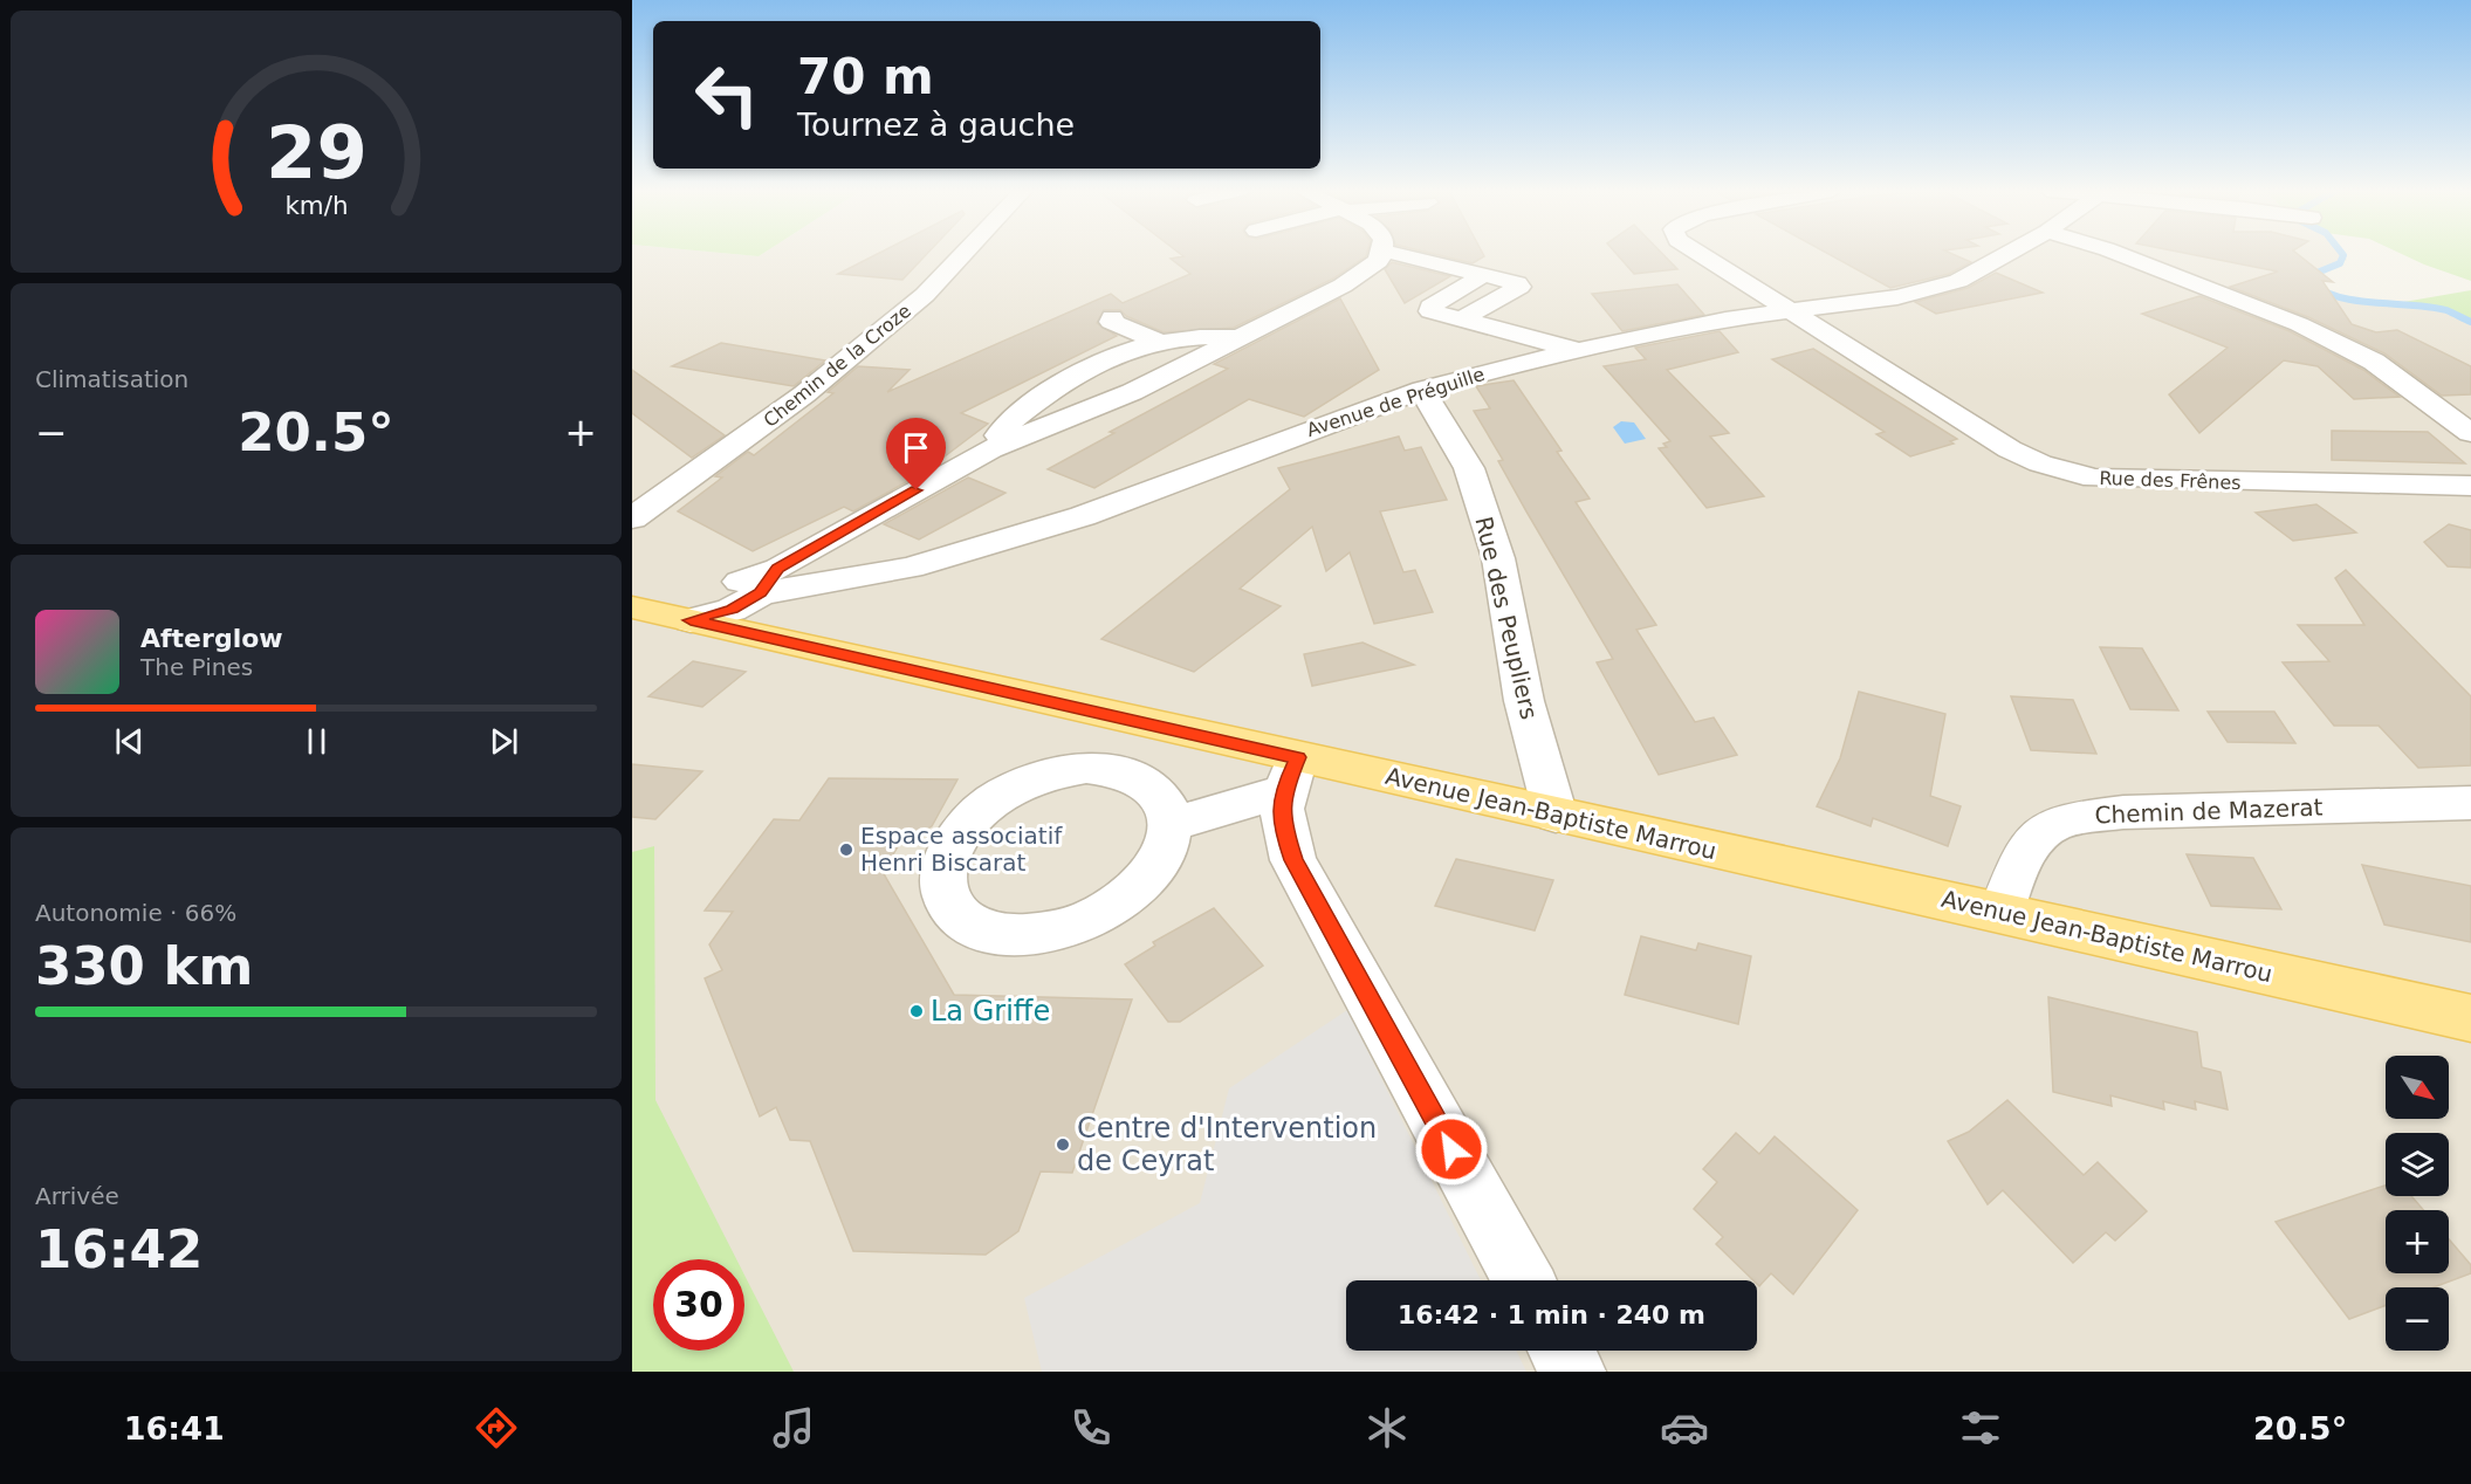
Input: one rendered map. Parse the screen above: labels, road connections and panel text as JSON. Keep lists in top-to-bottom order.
{
  "streets": {
    "main road": ["Avenue Jean-Baptiste Marrou"],
    "street": [
      "Chemin de la Croze",
      "Avenue de Préguille",
      "Rue des Frênes",
      "Rue des Peupliers",
      "Chemin de Mazerat"
    ]
  },
  "crossings": [
    ["Avenue de Préguille", "Rue des Frênes"],
    ["Avenue de Préguille", "Rue des Peupliers"],
    ["Avenue de Préguille", "Avenue Jean-Baptiste Marrou"],
    ["Rue des Peupliers", "Avenue Jean-Baptiste Marrou"],
    ["Chemin de Mazerat", "Avenue Jean-Baptiste Marrou"]
  ],
  "places": ["Espace associatif Henri Biscarat", "La Griffe", "Centre d'Intervention de Ceyrat"],
  "north": "bottom right",
  "page": {
    "turn": ["70 m", "Tournez à gauche"],
    "tile": [
      "Climatisation",
      ["Autonomie · 66%", "330 km"],
      ["Arrivée", "16:42"]
    ],
    "heat": ["−", "20.5°", "+"],
    "song": ["Afterglow", "The Pines"],
    "map_buttons": ["+", "−"],
    "limit": "30",
    "trip": "16:42 · 1 min · 240 m",
    "tabs": ["16:41", "20.5°"],
    "gauge": ["29", "km/h"]
  }
}
